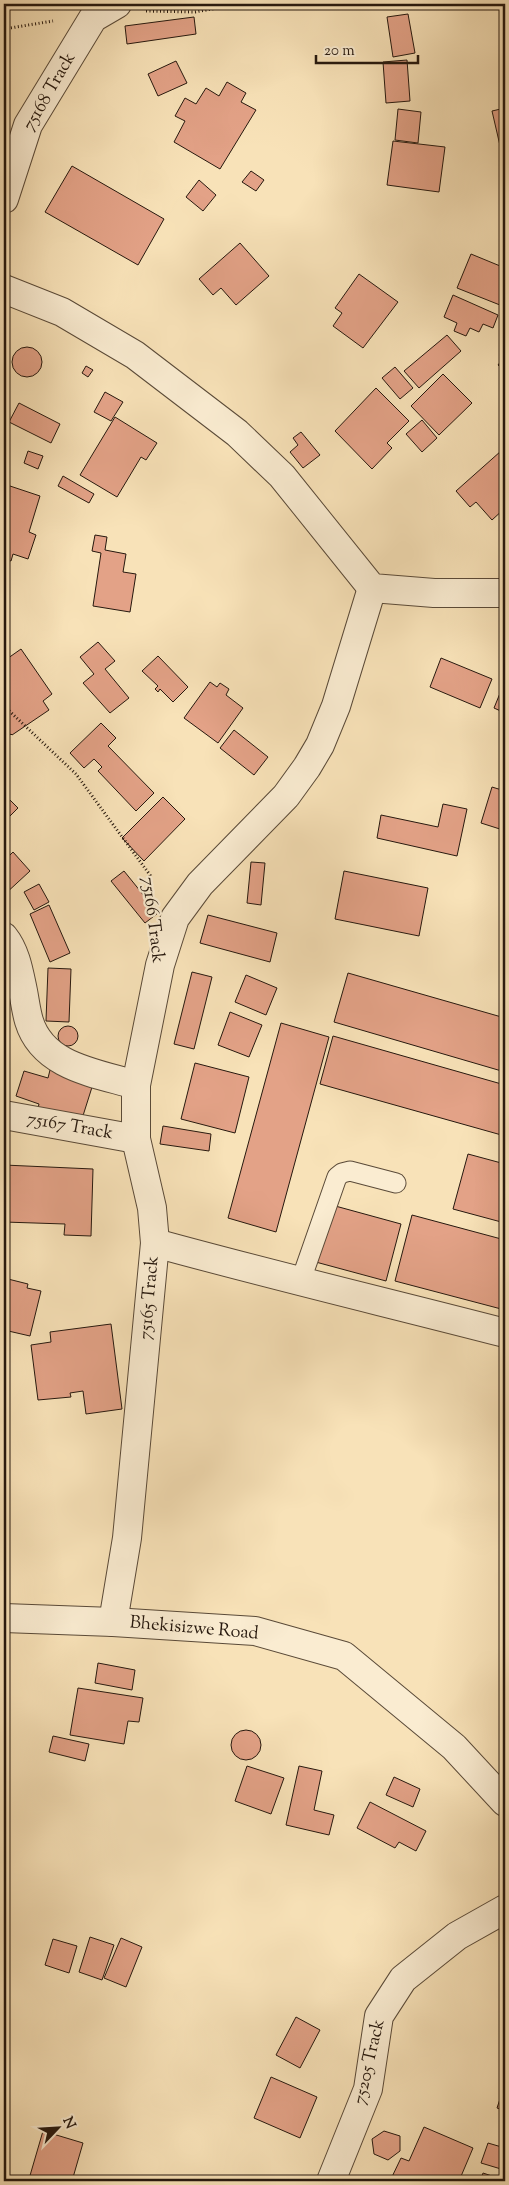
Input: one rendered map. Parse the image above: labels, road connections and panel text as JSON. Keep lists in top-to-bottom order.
{
  "streets": {
    "street": [
      "75168 Track",
      "75166 Track",
      "75167 Track",
      "75165 Track",
      "Bhekisizwe Road",
      "75205 Track"
    ]
  },
  "crossings": [
    ["75166 Track", "75167 Track"],
    ["75166 Track", "75165 Track"],
    ["75165 Track", "Bhekisizwe Road"]
  ],
  "scale_bar": "20 m",
  "north": "top right"
}
